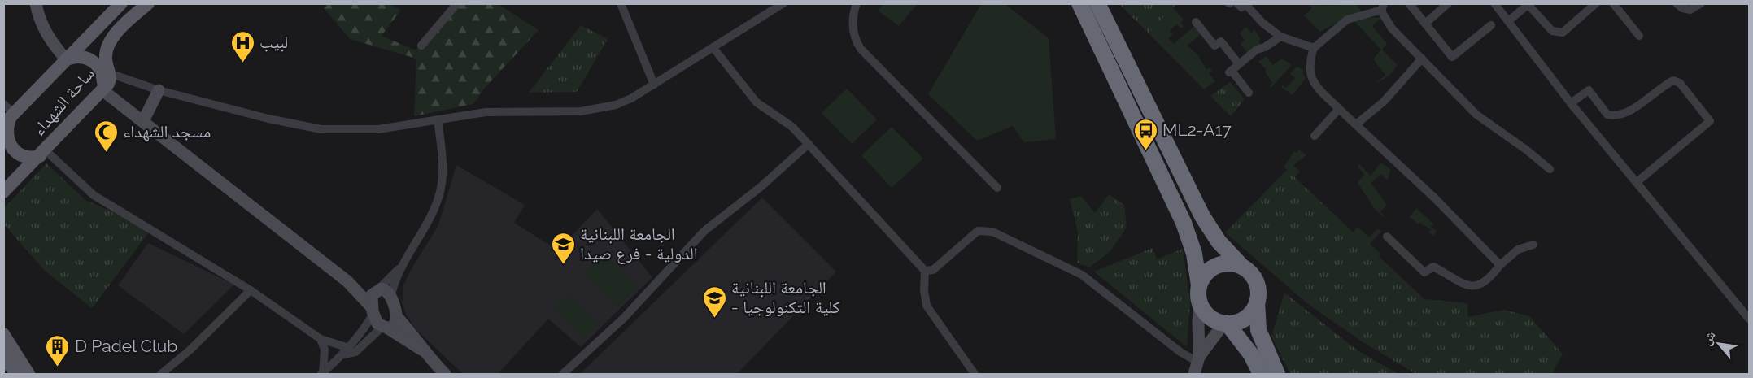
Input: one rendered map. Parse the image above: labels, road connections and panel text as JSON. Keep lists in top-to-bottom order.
{
  "streets": {
    "main road": ["ساحة الشهداء"]
  },
  "places": {
    "hospital": ["لبيب"],
    "bus stop": ["ML2-A17"],
    "mosque": ["مسجد الشهداء"],
    "school or university": ["الجامعة اللبنانية الدولية - فرع صيدا", "الجامعة اللبنانية - كلية التكنولوجيا"],
    "building": ["D Padel Club"]
  },
  "north": "top left"
}
